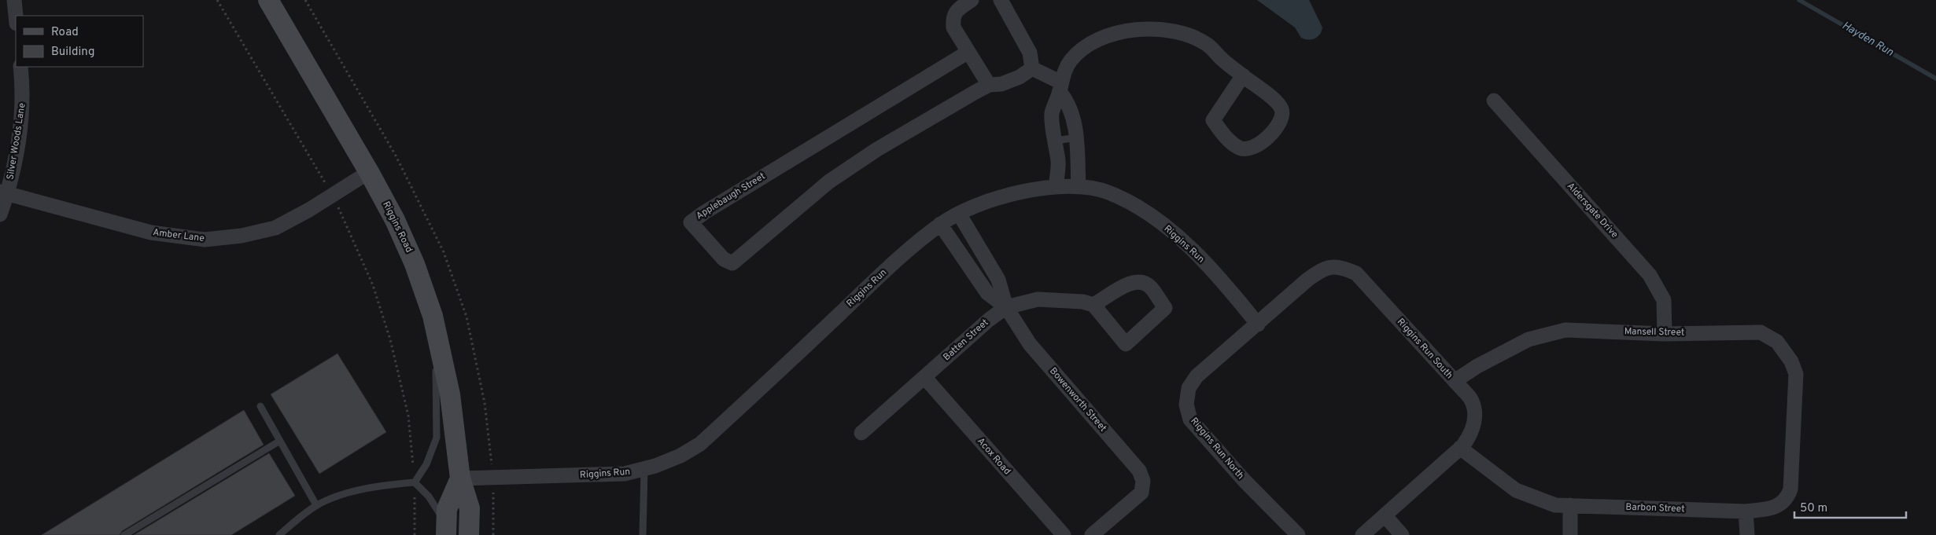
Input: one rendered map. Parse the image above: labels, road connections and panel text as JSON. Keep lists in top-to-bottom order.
{
  "streets": {
    "main road": ["Riggins Road"],
    "street": [
      "Silver Woods Lane",
      "Applebaugh Street",
      "Aldersgate Drive",
      "Amber Lane",
      "Riggins Run",
      "Mansell Street",
      "Batten Street",
      "Riggins Run South",
      "Bowenworth Street",
      "Riggins Run North",
      "Acox Road",
      "Barbon Street"
    ]
  },
  "crossings": [
    ["Silver Woods Lane", "Amber Lane"],
    ["Aldersgate Drive", "Mansell Street"],
    ["Riggins Road", "Amber Lane"],
    ["Riggins Road", "Riggins Run"],
    ["Riggins Run", "Riggins Run South"],
    ["Riggins Run", "Bowenworth Street"],
    ["Riggins Run", "Riggins Run North"],
    ["Mansell Street", "Riggins Run South"],
    ["Mansell Street", "Barbon Street"],
    ["Batten Street", "Bowenworth Street"],
    ["Batten Street", "Acox Road"],
    ["Riggins Run South", "Riggins Run North"],
    ["Riggins Run South", "Barbon Street"]
  ],
  "water": ["Hayden Run"],
  "legend": ["Road", "Building"],
  "scale_bar": "50 m"
}
